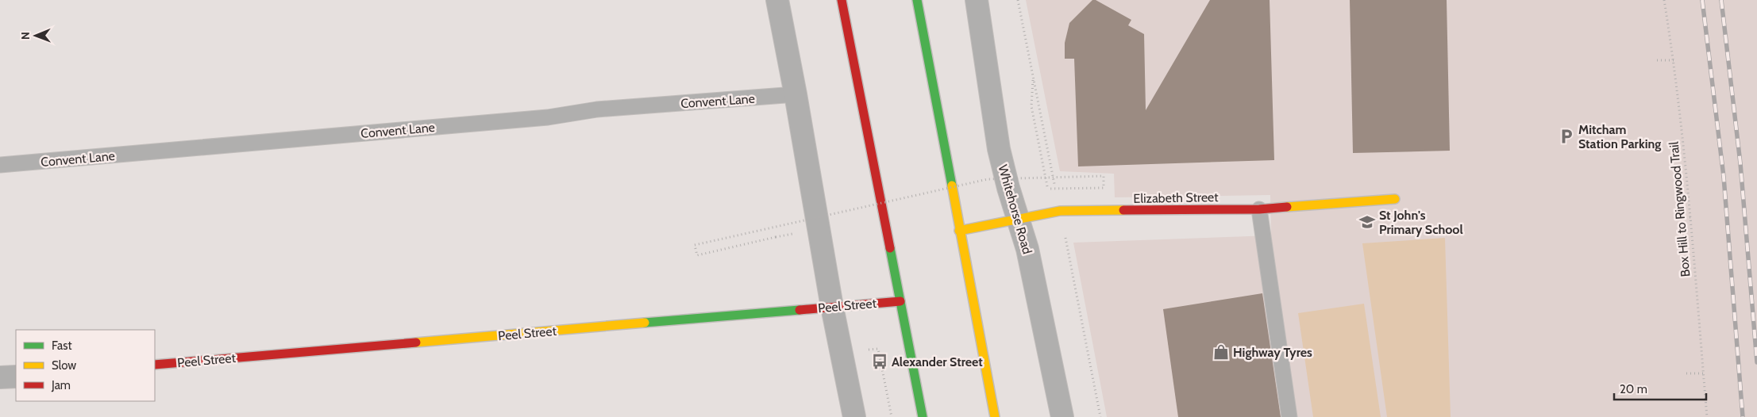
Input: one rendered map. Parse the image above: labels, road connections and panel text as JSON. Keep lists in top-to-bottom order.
{
  "streets": {
    "main road": ["Elizabeth Street", "Peel Street"],
    "street": ["Whitehorse Road"],
    "lane": ["Convent Lane"],
    "path": ["Box Hill to Ringwood Trail"]
  },
  "crossings": [
    ["Elizabeth Street", "Whitehorse Road"]
  ],
  "places": {
    "parking": ["Mitcham Station Parking"],
    "school or university": ["St John's Primary School"],
    "shop": ["Highway Tyres"],
    "bus stop": ["Alexander Street"]
  },
  "legend": ["Fast", "Slow", "Jam"],
  "scale_bar": "20 m",
  "north": "left"
}
